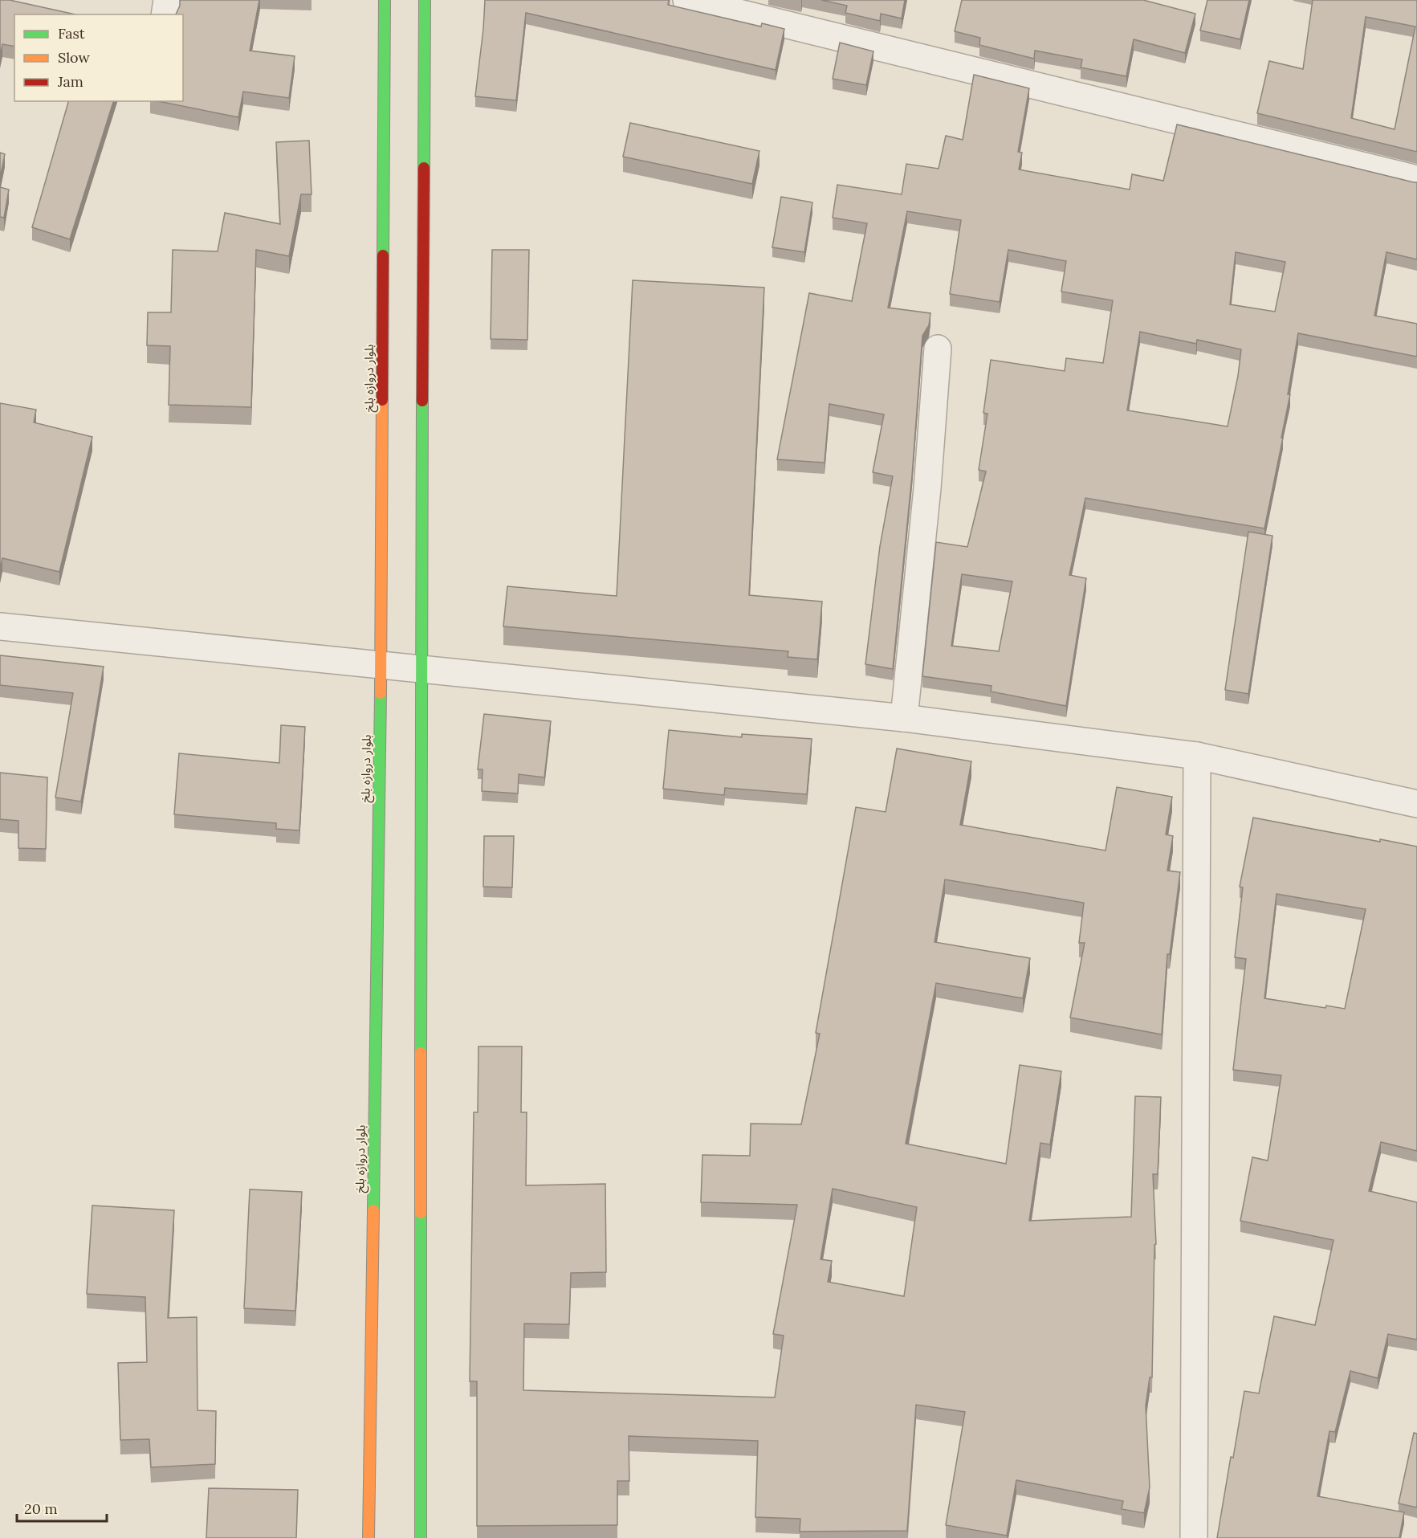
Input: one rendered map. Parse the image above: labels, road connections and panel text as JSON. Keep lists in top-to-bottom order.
{
  "streets": {
    "main road": ["بلوار دروازه بلخ"]
  },
  "legend": ["Fast", "Slow", "Jam"],
  "scale_bar": "20 m"
}
